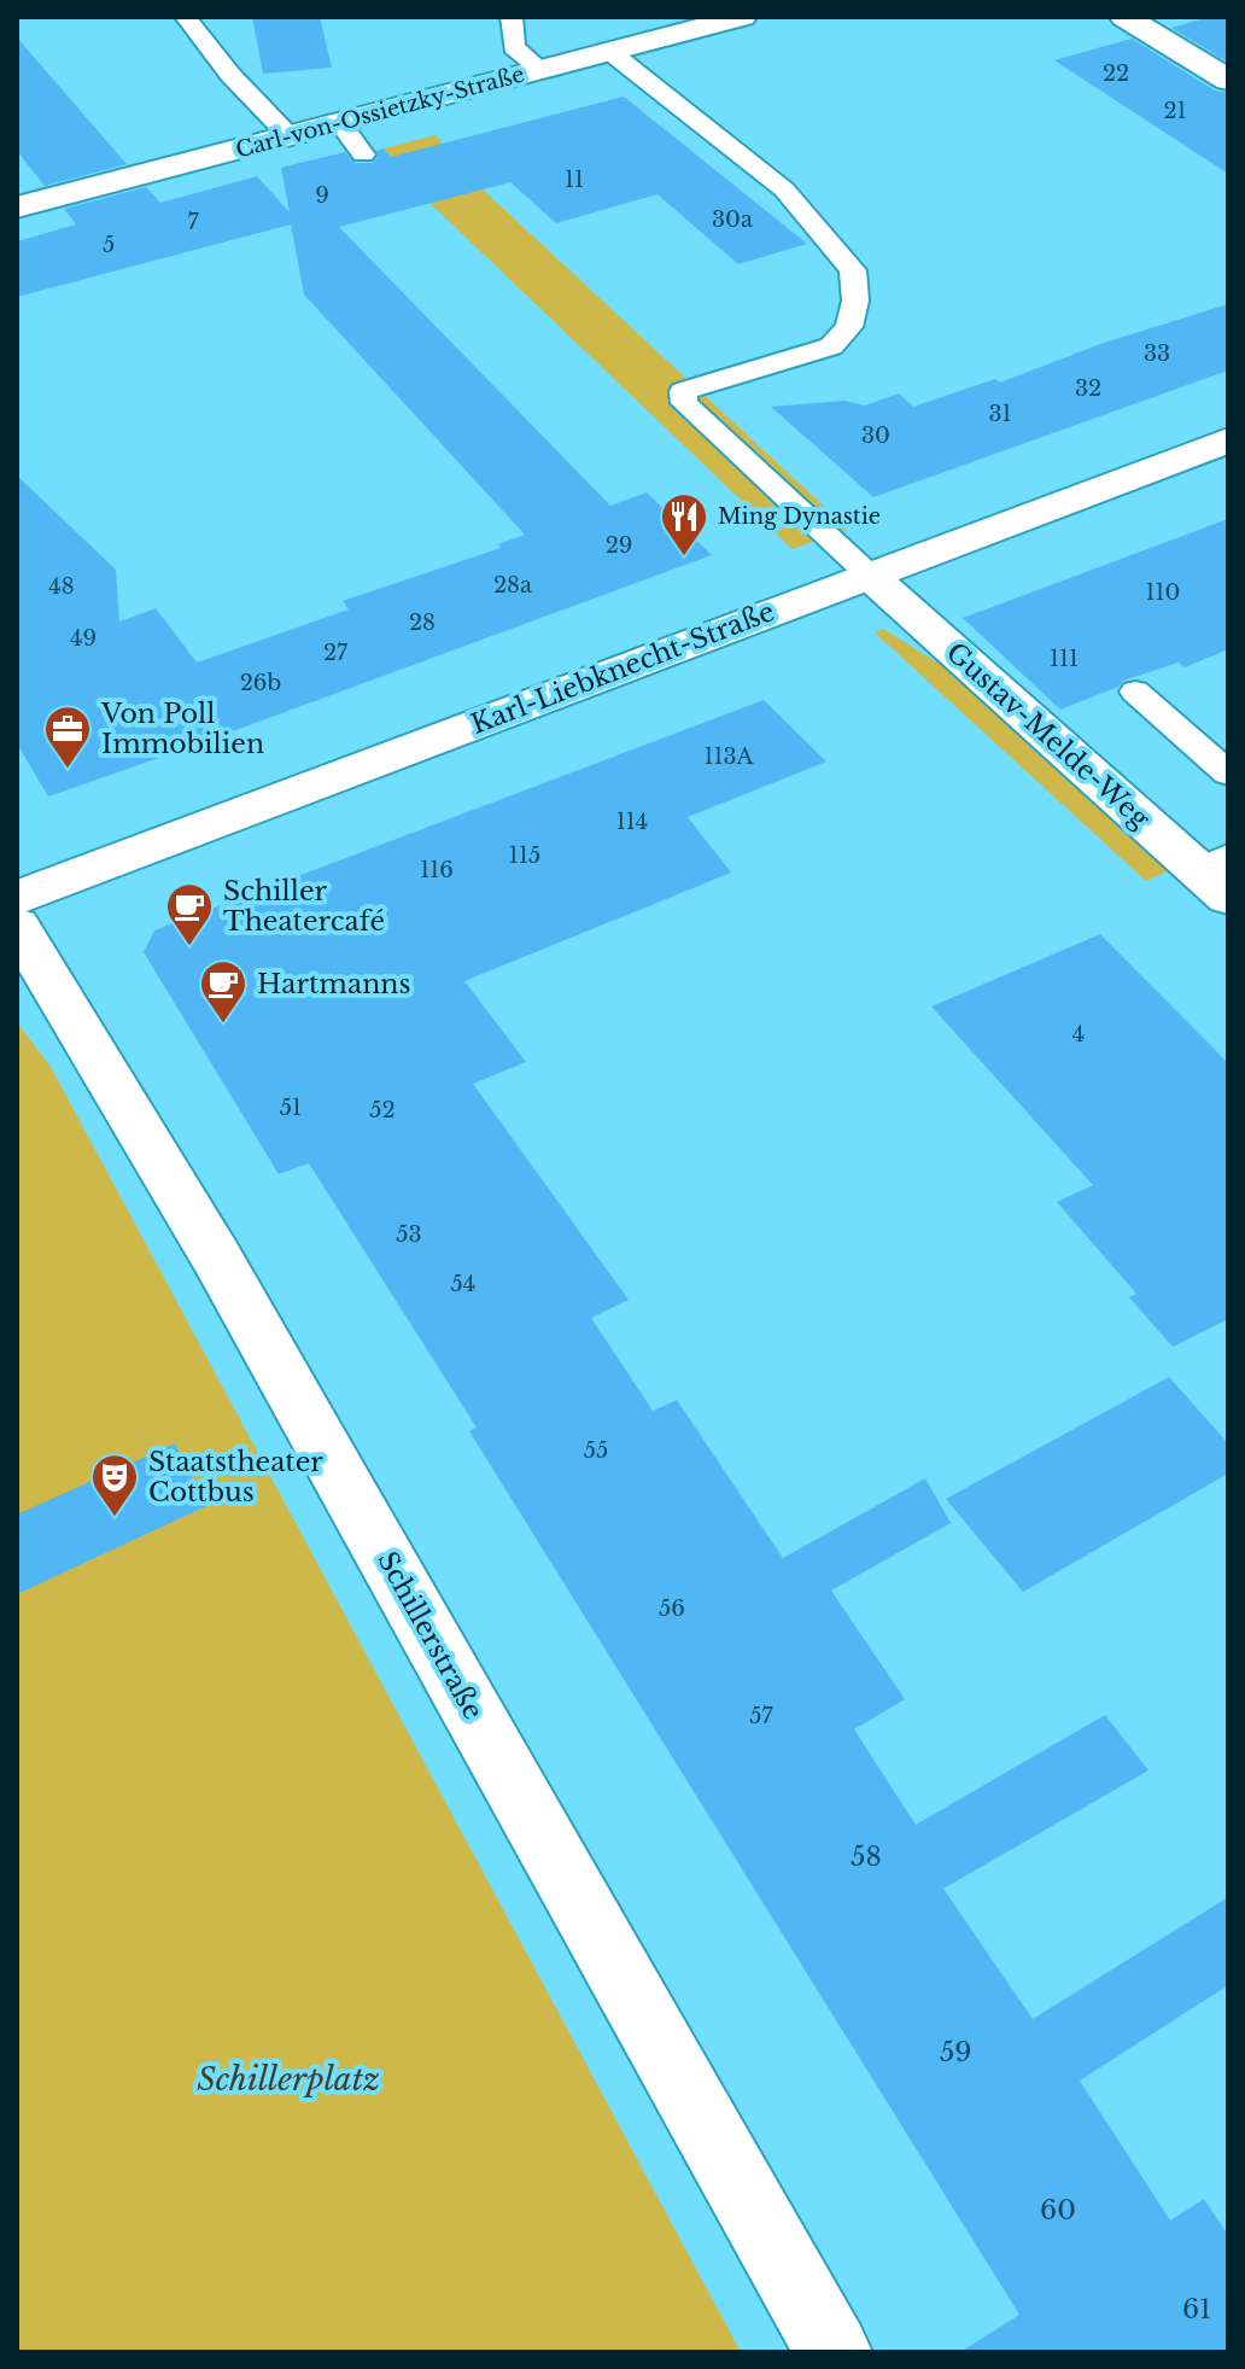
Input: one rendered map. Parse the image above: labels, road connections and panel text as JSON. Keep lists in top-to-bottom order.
{
  "streets": {
    "street": [
      "Carl-von-Ossietzky-Straße",
      "Karl-Liebknecht-Straße",
      "Gustav-Melde-Weg",
      "Schillerstraße"
    ]
  },
  "crossings": [
    ["Karl-Liebknecht-Straße", "Gustav-Melde-Weg"]
  ],
  "parks": ["Schillerplatz"],
  "places": {
    "restaurant": ["Ming Dynastie"],
    "office": ["Von Poll Immobilien"],
    "cafe": ["Schiller Theatercafé", "Hartmanns"],
    "theatre": ["Staatstheater Cottbus"]
  },
  "house_numbers": [
    "22",
    "21",
    "11",
    "9",
    "30a",
    "7",
    "5",
    "33",
    "32",
    "31",
    "30",
    "29",
    "28a",
    "48",
    "110",
    "28",
    "49",
    "27",
    "111",
    "26b",
    "113A",
    "114",
    "115",
    "116",
    "4",
    "51",
    "52",
    "53",
    "54",
    "55",
    "56",
    "57",
    "58",
    "59",
    "60",
    "61"
  ]
}
